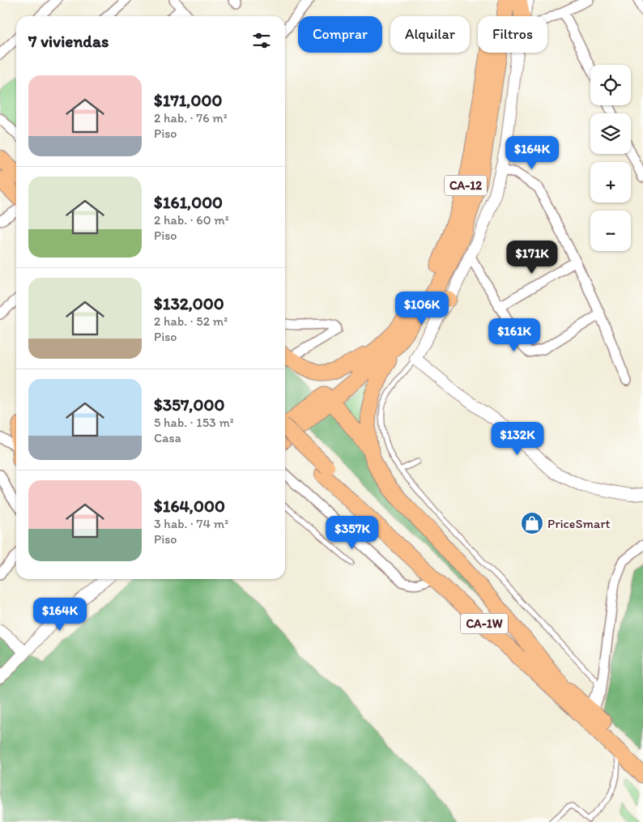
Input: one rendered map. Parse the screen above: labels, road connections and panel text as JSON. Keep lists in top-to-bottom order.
{
  "streets": {
    "highway": ["CA-12", "CA-1W"]
  },
  "places": {
    "shop": ["PriceSmart"]
  },
  "page": {
    "chip": ["Comprar", "Alquilar", "Filtros"],
    "heading": "7 viviendas",
    "map_buttons": ["+", "−"],
    "list": [
      {
        "name": "$171,000",
        "note": "2 hab. · 76 m² · Piso"
      },
      {
        "name": "$161,000",
        "note": "2 hab. · 60 m² · Piso"
      },
      {
        "name": "$132,000",
        "note": "2 hab. · 52 m² · Piso"
      },
      {
        "name": "$357,000",
        "note": "5 hab. · 153 m² · Casa"
      },
      {
        "name": "$164,000",
        "note": "3 hab. · 74 m² · Piso"
      }
    ],
    "price": [
      "$164K",
      "$171K",
      "$106K",
      "$161K",
      "$132K",
      "$357K",
      "$164K"
    ]
  }
}
